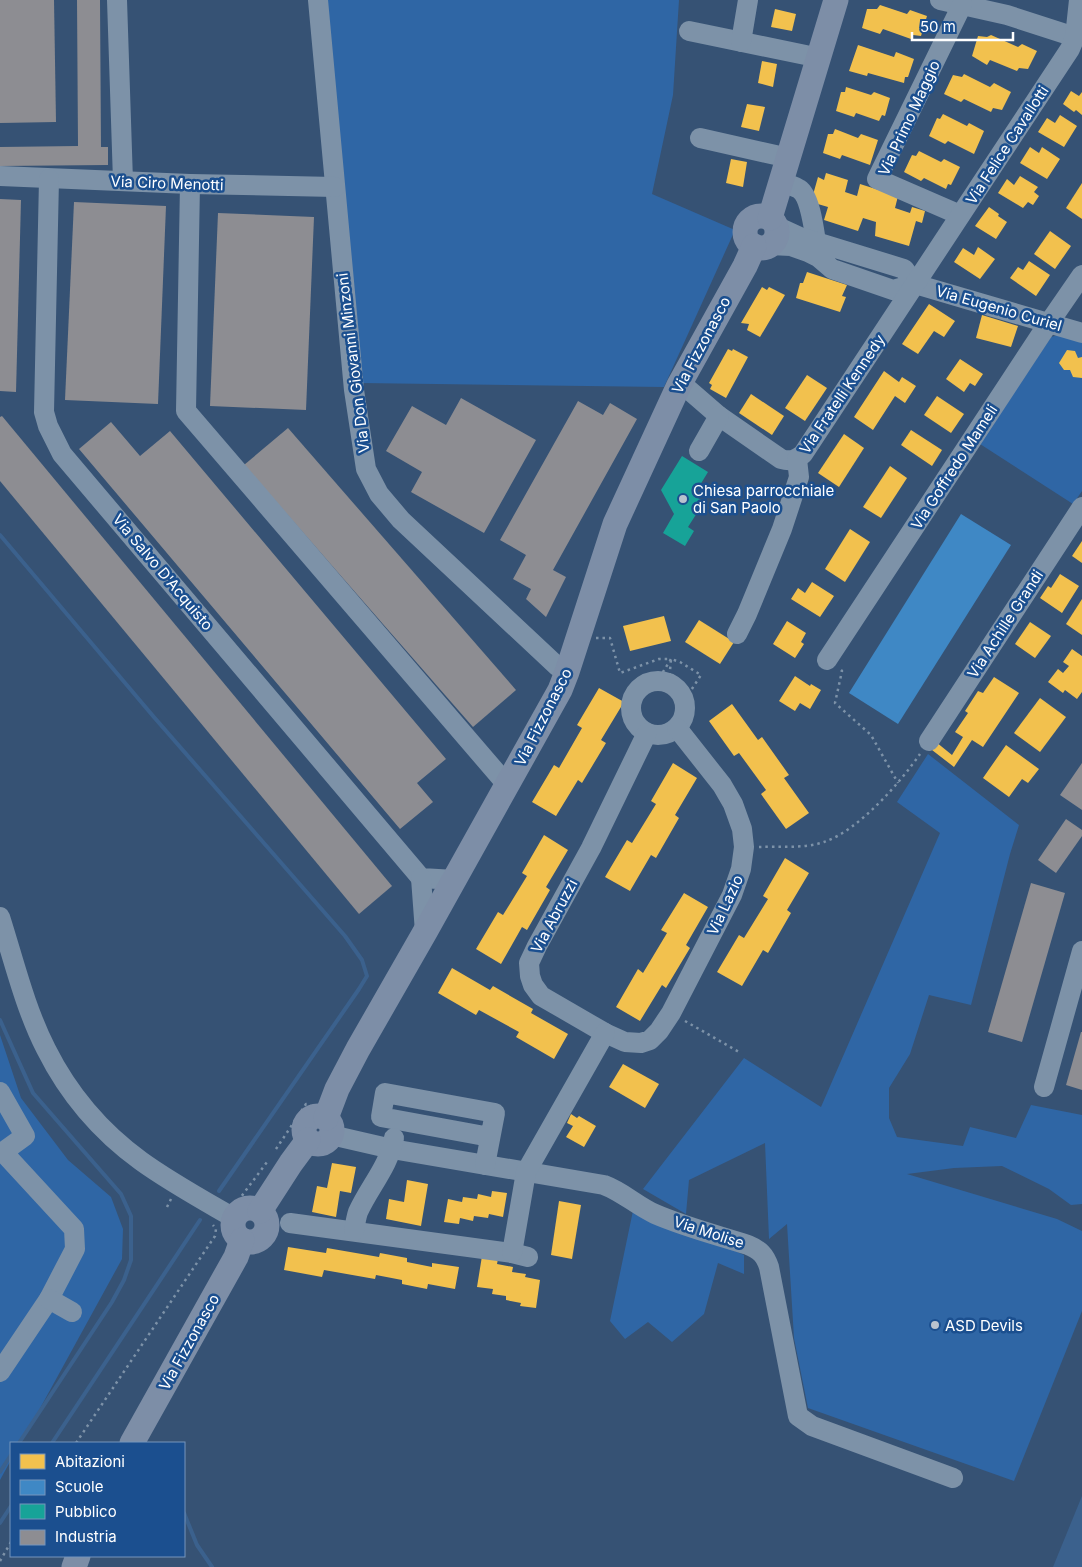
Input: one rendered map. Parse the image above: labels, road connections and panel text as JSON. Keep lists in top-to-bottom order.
{
  "streets": {
    "main road": ["Via Fizzonasco"],
    "street": [
      "Via Primo Maggio",
      "Via Felice Cavallotti",
      "Via Ciro Menotti",
      "Via Eugenio Curiel",
      "Via Don Giovanni Minzoni",
      "Via Fratelli Kennedy",
      "Via Goffredo Mameli",
      "Via Salvo D'Acquisto",
      "Via Achille Grandi",
      "Via Lazio",
      "Via Abruzzi",
      "Via Molise"
    ]
  },
  "crossings": [
    ["Via Primo Maggio", "Via Felice Cavallotti"],
    ["Via Felice Cavallotti", "Via Eugenio Curiel"],
    ["Via Felice Cavallotti", "Via Fratelli Kennedy"],
    ["Via Ciro Menotti", "Via Don Giovanni Minzoni"],
    ["Via Ciro Menotti", "Via Salvo D'Acquisto"],
    ["Via Eugenio Curiel", "Via Fizzonasco"],
    ["Via Eugenio Curiel", "Via Fratelli Kennedy"],
    ["Via Eugenio Curiel", "Via Goffredo Mameli"],
    ["Via Fizzonasco", "Via Don Giovanni Minzoni"],
    ["Via Fizzonasco", "Via Fratelli Kennedy"],
    ["Via Fizzonasco", "Via Molise"],
    ["Via Lazio", "Via Abruzzi"]
  ],
  "places": ["Chiesa parrocchiale di San Paolo", "ASD Devils"],
  "legend": [
    "Abitazioni",
    "Scuole",
    "Pubblico",
    "Industria"
  ],
  "scale_bar": "50 m"
}
